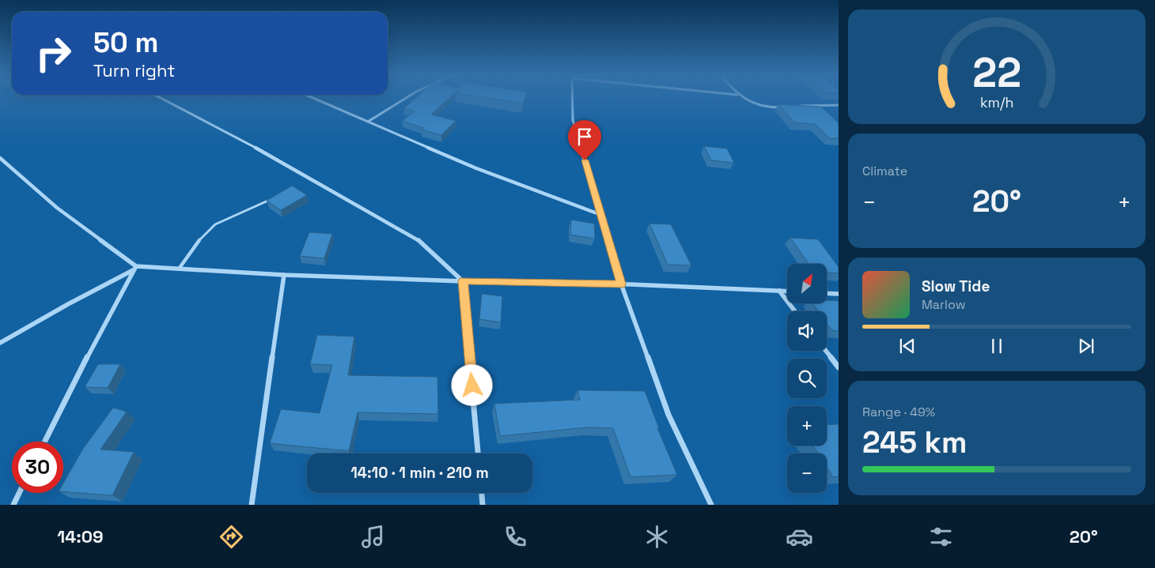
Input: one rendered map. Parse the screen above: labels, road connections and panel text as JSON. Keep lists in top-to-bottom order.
{
  "north": "top right",
  "page": {
    "turn": ["50 m", "Turn right"],
    "tile": [
      "Climate",
      ["Range · 49%", "245 km"]
    ],
    "heat": ["−", "20°", "+"],
    "map_buttons": ["+", "−"],
    "song": ["Slow Tide", "Marlow"],
    "limit": "30",
    "trip": "14:10 · 1 min · 210 m",
    "tabs": ["14:09", "20°"],
    "gauge": ["22", "km/h"]
  }
}
